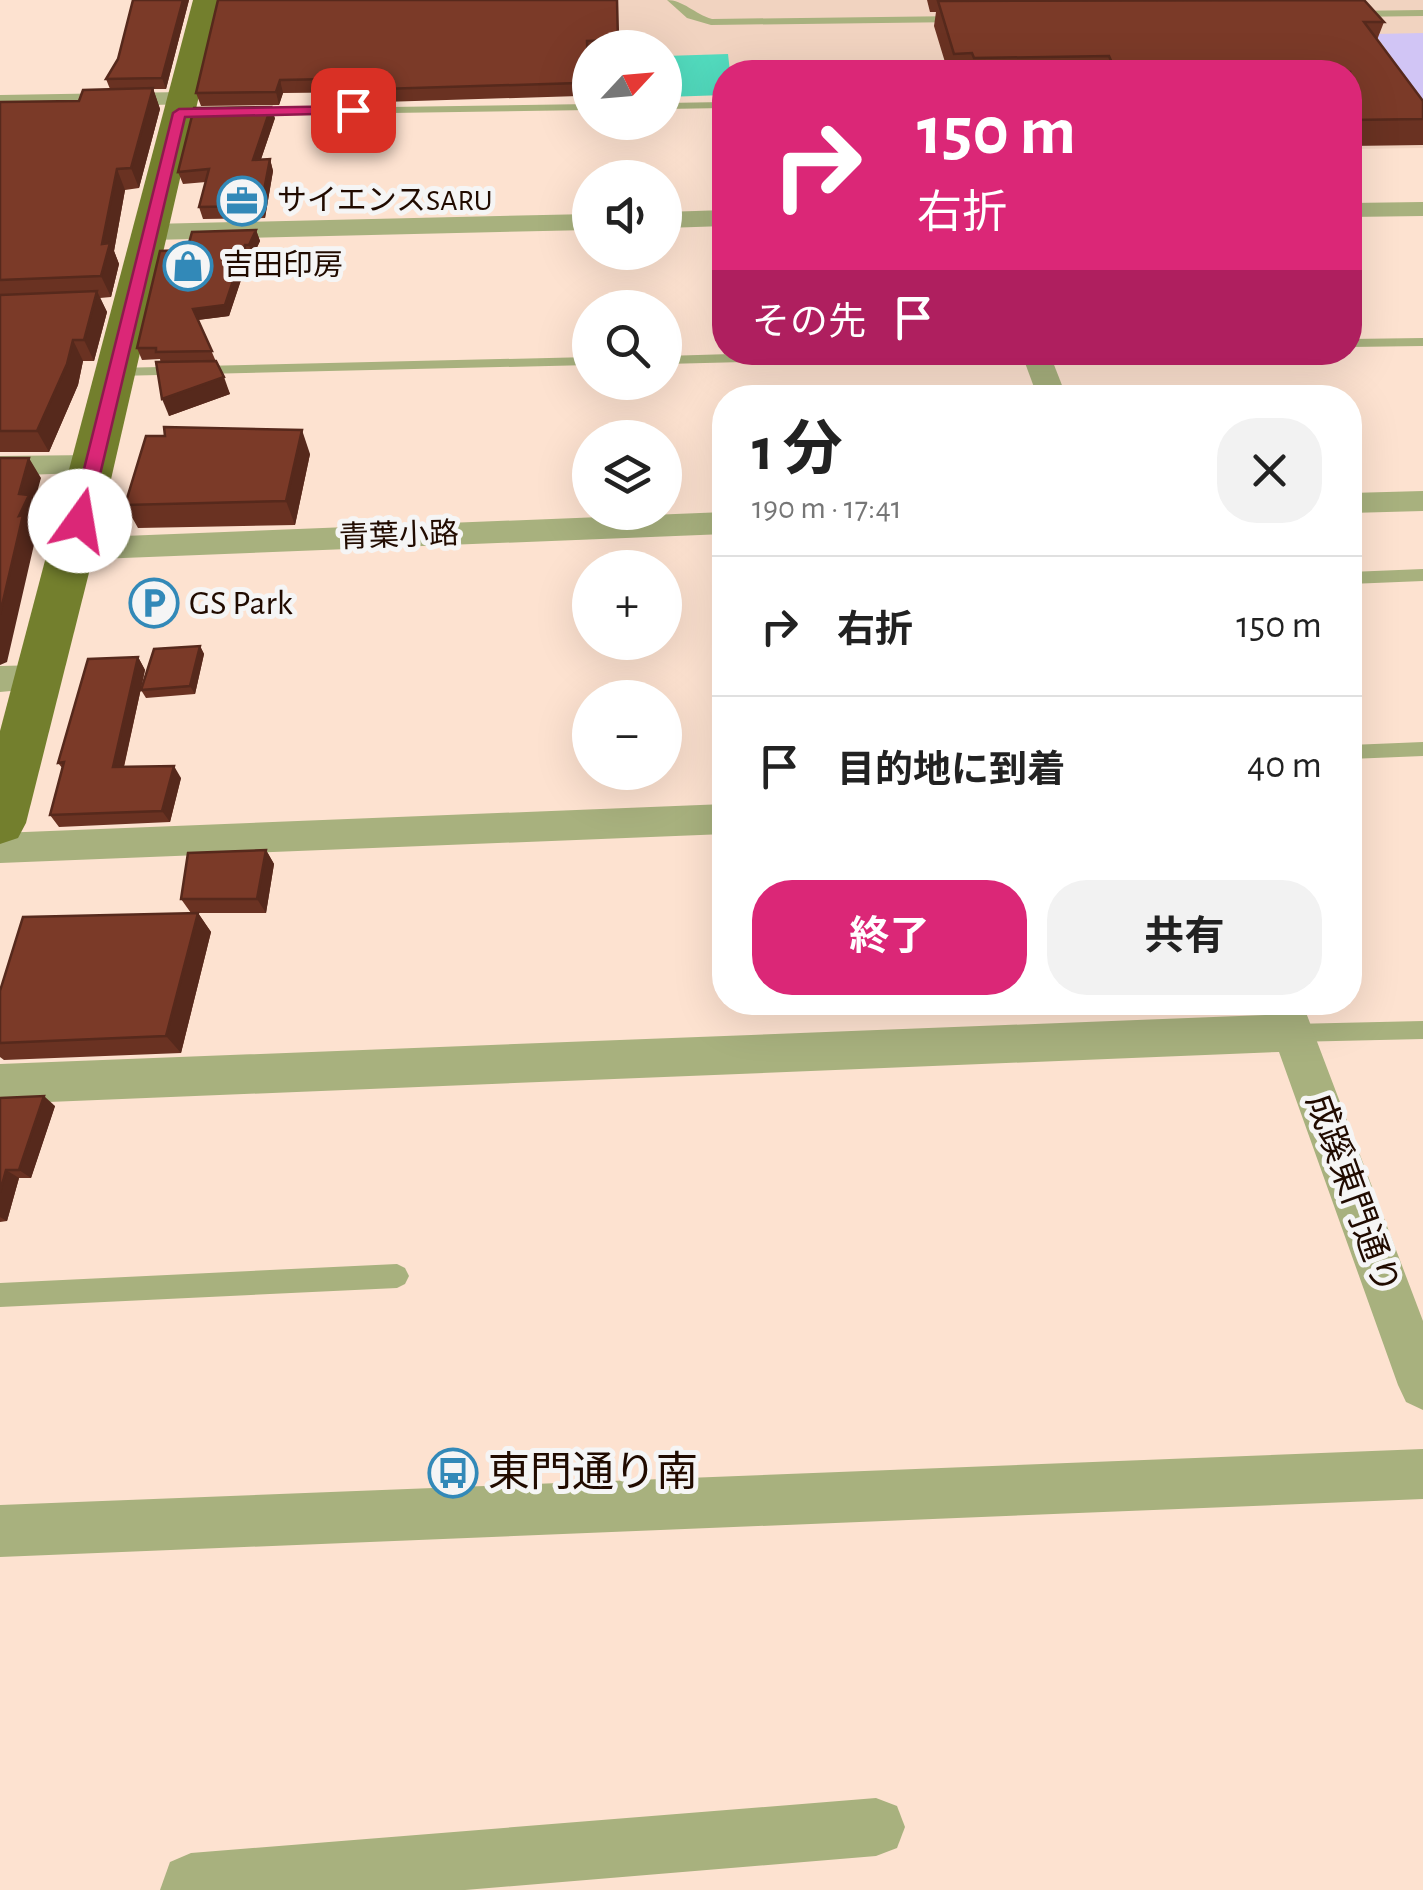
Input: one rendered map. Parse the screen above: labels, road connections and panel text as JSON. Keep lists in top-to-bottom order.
{
  "streets": {
    "street": ["青葉小路", "成蹊東門通り"]
  },
  "places": {
    "office": ["サイエンスSARU"],
    "shop": ["吉田印房"],
    "parking": ["GS Park"],
    "bus stop": ["東門通り南"]
  },
  "north": "top right",
  "page": {
    "map_buttons": ["+", "−"],
    "turn": ["150 m", "右折"],
    "then": "その先",
    "heading": ["1 分", "190 m · 17:41"],
    "list": [
      {
        "name": "右折",
        "value": "150 m"
      },
      {
        "name": "目的地に到着",
        "value": "40 m"
      }
    ],
    "buttons": ["終了", "共有"]
  }
}
